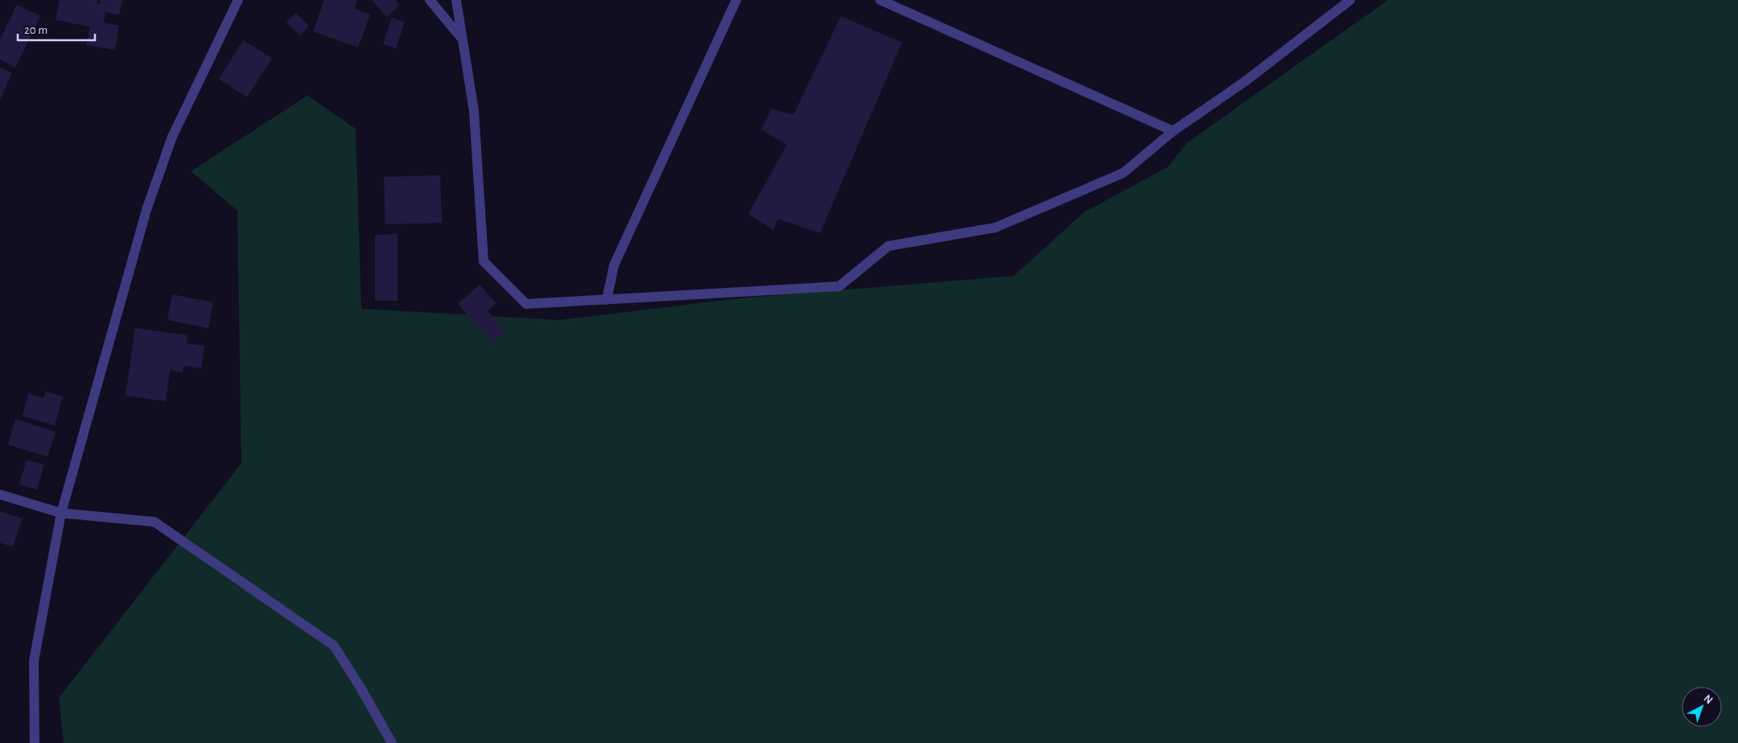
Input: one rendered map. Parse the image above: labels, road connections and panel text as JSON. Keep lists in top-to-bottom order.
{
  "scale_bar": "20 m",
  "north": "top right"
}
